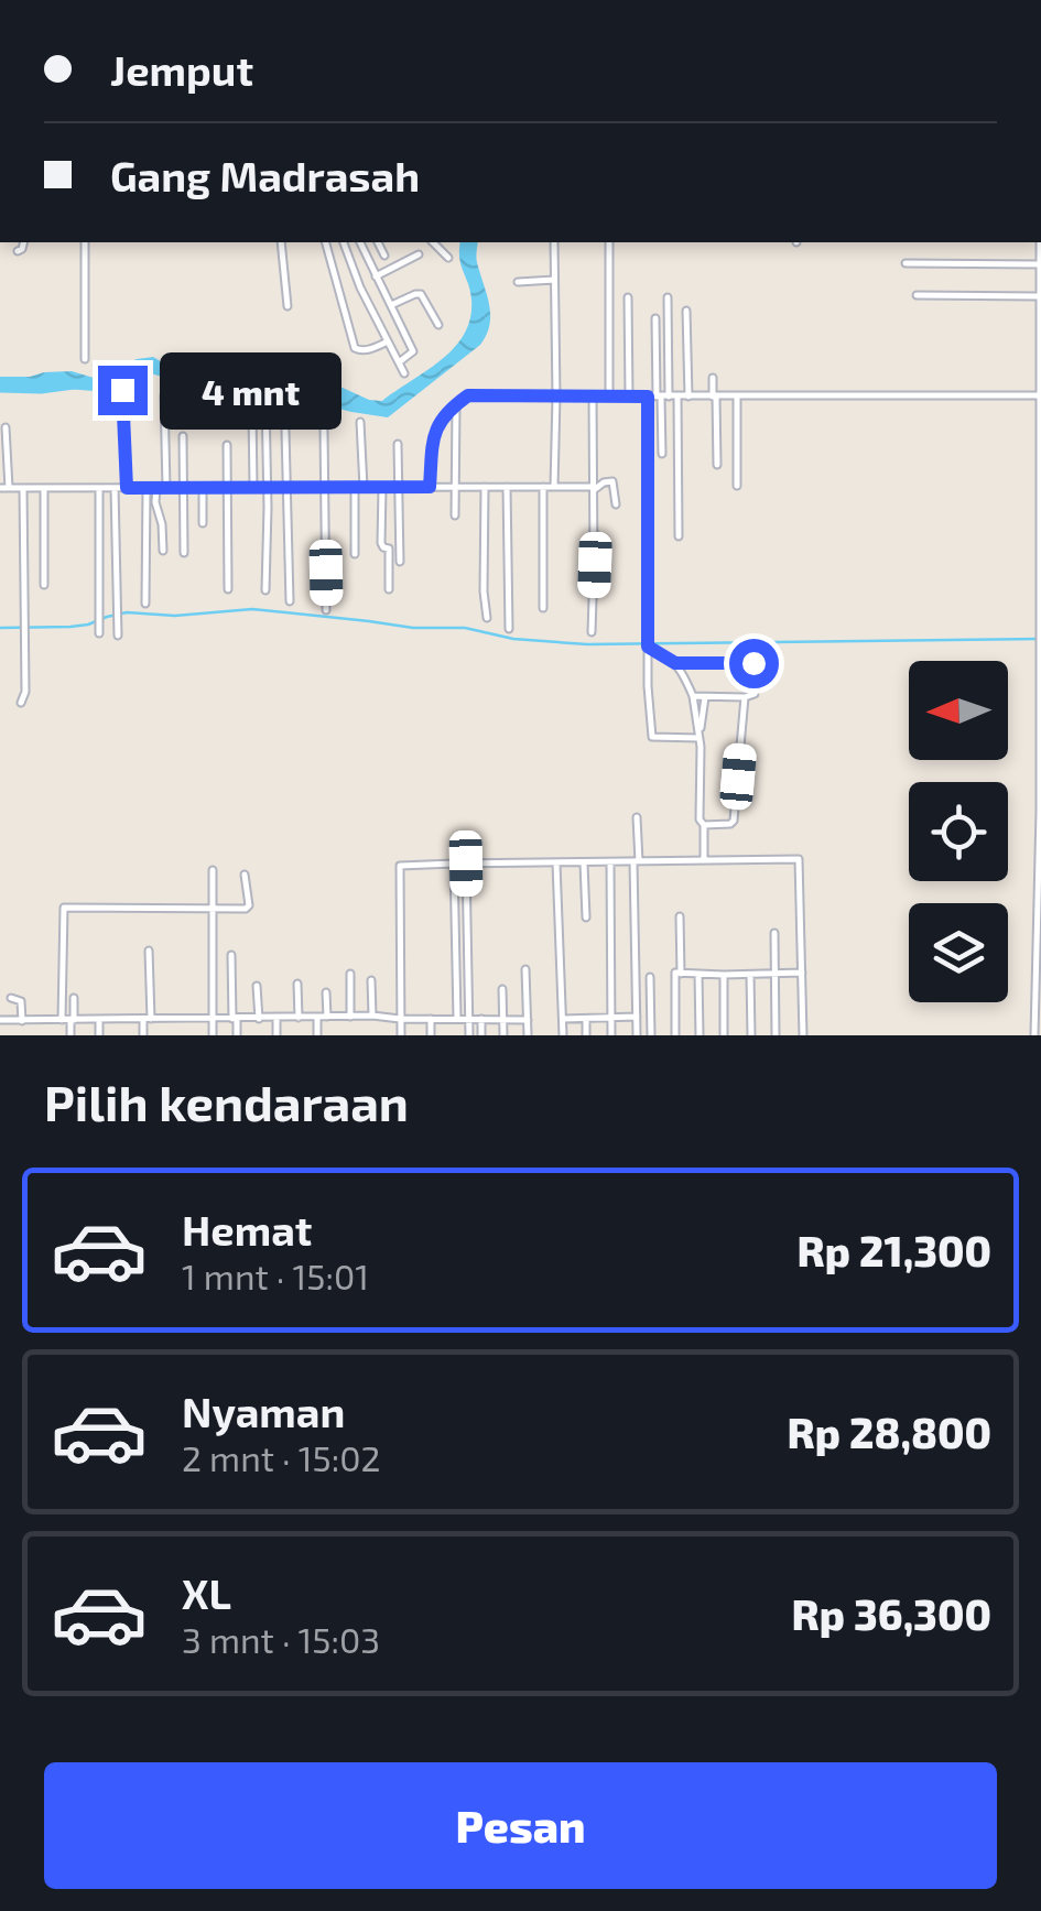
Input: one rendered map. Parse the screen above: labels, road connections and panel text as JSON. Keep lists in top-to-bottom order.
{
  "north": "left",
  "page": {
    "banner": ["Jemput", "Gang Madrasah"],
    "bubble": "4 mnt",
    "heading": "Pilih kendaraan",
    "list": [
      {
        "name": "Hemat",
        "note": "1 mnt · 15:01",
        "value": "Rp 21,300"
      },
      {
        "name": "Nyaman",
        "note": "2 mnt · 15:02",
        "value": "Rp 28,800"
      },
      {
        "name": "XL",
        "note": "3 mnt · 15:03",
        "value": "Rp 36,300"
      }
    ],
    "buttons": "Pesan"
  }
}
